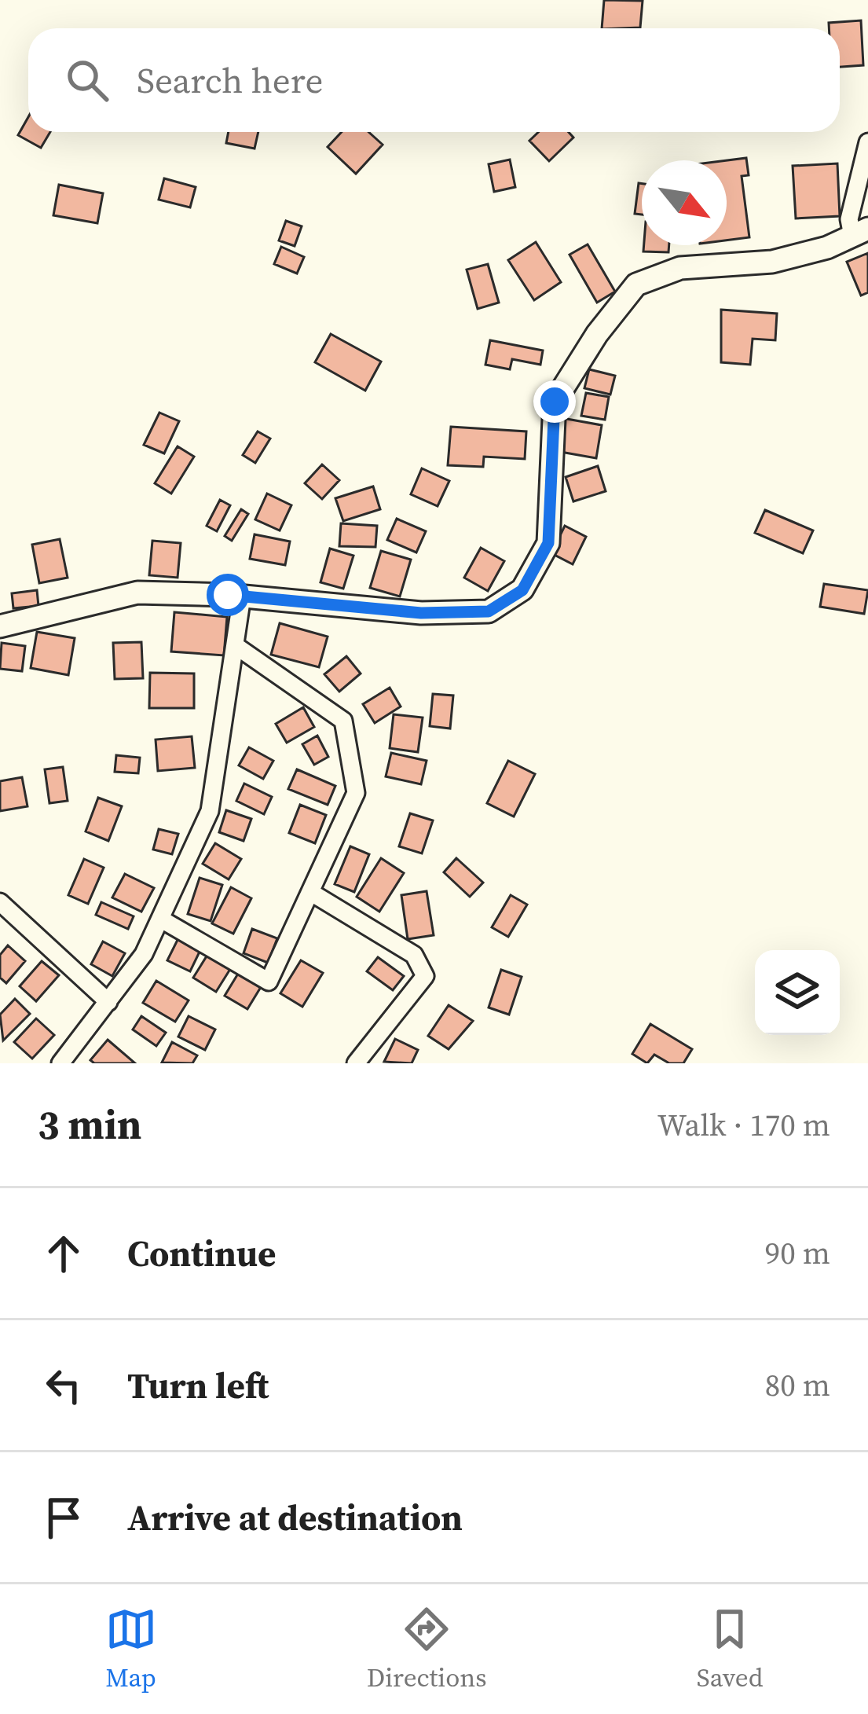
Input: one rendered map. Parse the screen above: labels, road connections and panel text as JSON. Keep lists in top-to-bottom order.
{
  "north": "bottom right",
  "page": {
    "search": "Search here",
    "heading": ["3 min", "Walk · 170 m"],
    "list": [
      ["Continue", "90 m"],
      ["Turn left", "80 m"],
      "Arrive at destination"
    ],
    "nav": ["Map", "Directions", "Saved"]
  }
}
